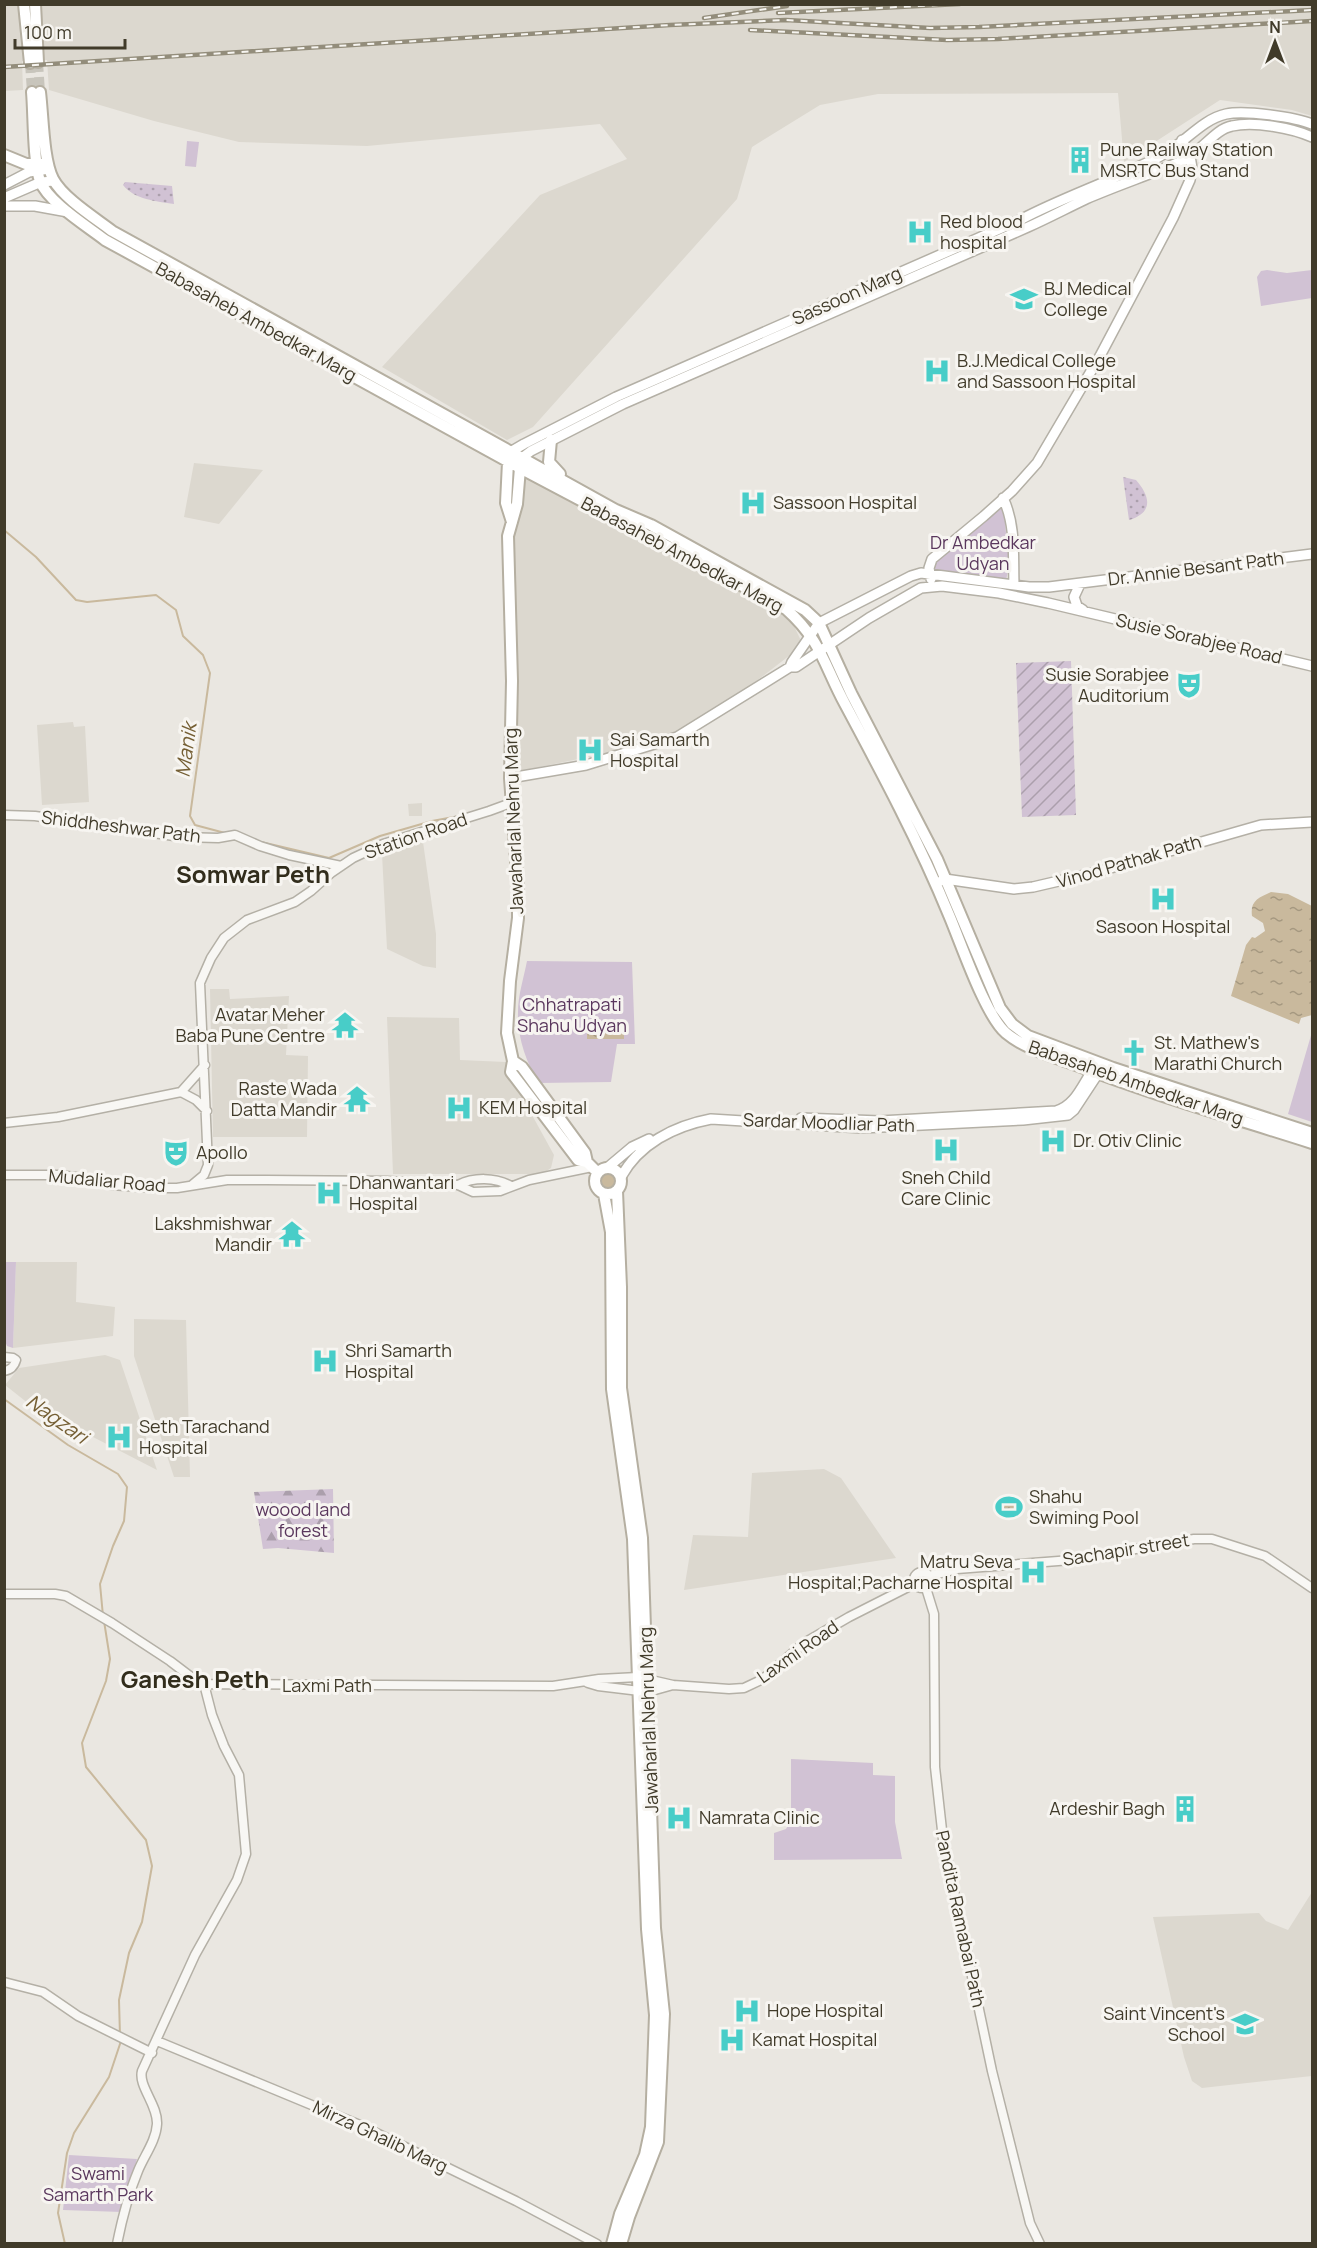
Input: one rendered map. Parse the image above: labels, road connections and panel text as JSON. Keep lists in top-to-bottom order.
{
  "streets": {
    "main road": [
      "Sassoon Marg",
      "Babasaheb Ambedkar Marg",
      "Dr. Annie Besant Path",
      "Susie Sorabjee Road",
      "Jawaharlal Nehru Marg",
      "Vinod Pathak Path",
      "Sardar Moodliar Path"
    ],
    "street": [
      "Shiddheshwar Path",
      "Station Road",
      "Mudaliar Road",
      "Sachapir street",
      "Laxmi Road",
      "Laxmi Path",
      "Pandita Ramabai Path",
      "Mirza Ghalib Marg"
    ]
  },
  "crossings": [
    ["Sassoon Marg", "Babasaheb Ambedkar Marg"],
    ["Sassoon Marg", "Jawaharlal Nehru Marg"],
    ["Babasaheb Ambedkar Marg", "Jawaharlal Nehru Marg"],
    ["Babasaheb Ambedkar Marg", "Vinod Pathak Path"],
    ["Babasaheb Ambedkar Marg", "Sardar Moodliar Path"],
    ["Jawaharlal Nehru Marg", "Station Road"],
    ["Jawaharlal Nehru Marg", "Sardar Moodliar Path"],
    ["Jawaharlal Nehru Marg", "Laxmi Road"],
    ["Jawaharlal Nehru Marg", "Laxmi Path"],
    ["Shiddheshwar Path", "Station Road"],
    ["Sardar Moodliar Path", "Mudaliar Road"],
    ["Sachapir street", "Laxmi Road"],
    ["Sachapir street", "Pandita Ramabai Path"],
    ["Laxmi Road", "Laxmi Path"],
    ["Laxmi Road", "Pandita Ramabai Path"]
  ],
  "districts": ["Somwar Peth", "Ganesh Peth"],
  "water": ["Manik", "Nagzari"],
  "parks": [
    "Dr Ambedkar Udyan",
    "Chhatrapati Shahu Udyan",
    "woood land forest",
    "Swami Samarth Park"
  ],
  "places": {
    "building": ["Pune Railway Station MSRTC Bus Stand", "Ardeshir Bagh"],
    "hospital": [
      "Red blood hospital",
      "B.J.Medical College and Sassoon Hospital",
      "Sassoon Hospital",
      "Sai Samarth Hospital",
      "Sasoon Hospital",
      "KEM Hospital",
      "Dr. Otiv Clinic",
      "Sneh Child Care Clinic",
      "Dhanwantari Hospital",
      "Shri Samarth Hospital",
      "Seth Tarachand Hospital",
      "Matru Seva Hospital;Pacharne Hospital",
      "Namrata Clinic",
      "Hope Hospital",
      "Kamat Hospital"
    ],
    "school or university": ["BJ Medical College", "Saint Vincent's School"],
    "theatre": ["Susie Sorabjee Auditorium", "Apollo"],
    "temple": ["Avatar Meher Baba Pune Centre", "Raste Wada Datta Mandir", "Lakshmishwar Mandir"],
    "church": ["St. Mathew's Marathi Church"],
    "sports": ["Shahu Swiming Pool"]
  },
  "scale_bar": "100 m",
  "north": "top"
}
